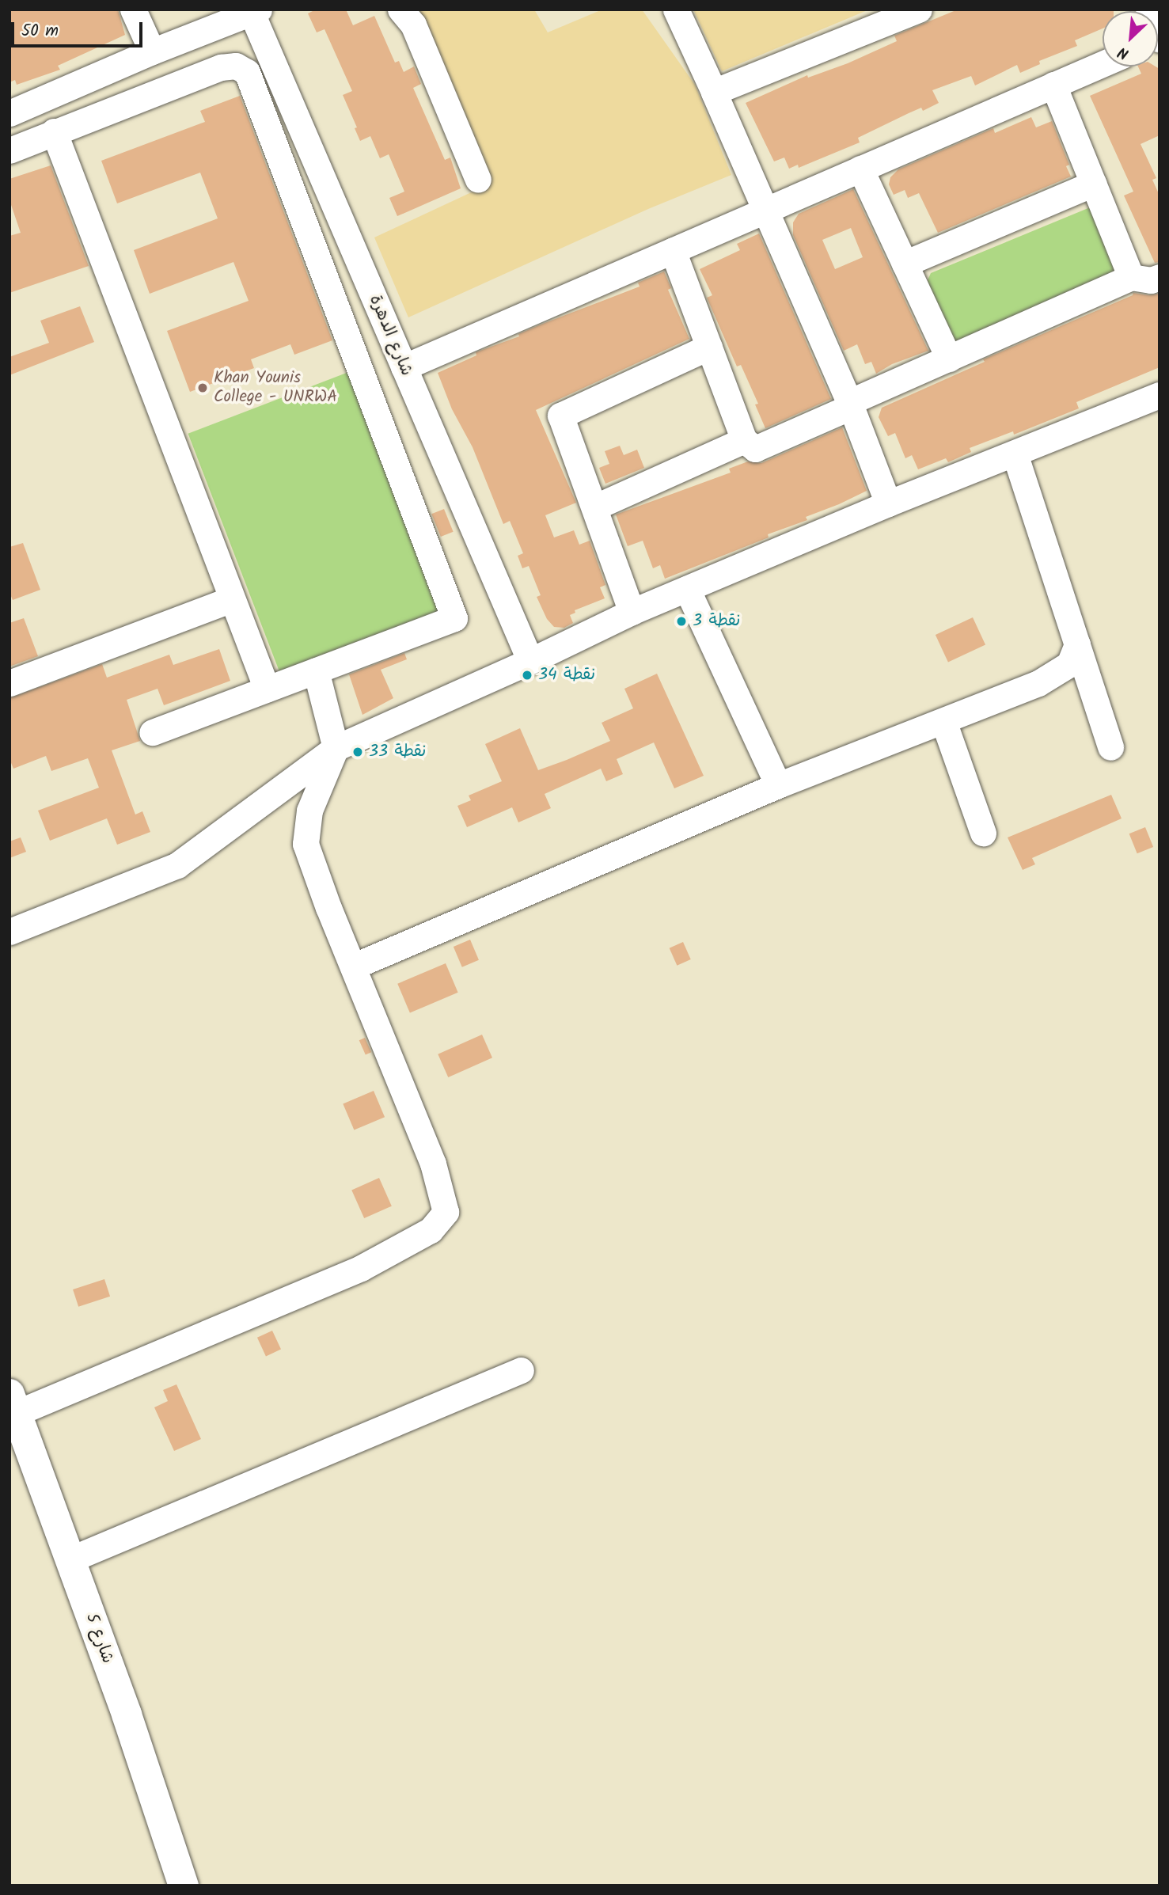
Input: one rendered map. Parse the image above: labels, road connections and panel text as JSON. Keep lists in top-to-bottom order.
{
  "streets": {
    "main road": ["شارع 5"],
    "street": ["شارع الدهرة"]
  },
  "places": [
    "Khan Younis College - UNRWA",
    "نقطة 3",
    "نقطة 34",
    "نقطة 33"
  ],
  "scale_bar": "50 m",
  "north": "bottom left"
}
